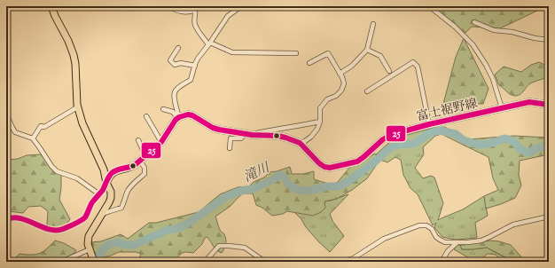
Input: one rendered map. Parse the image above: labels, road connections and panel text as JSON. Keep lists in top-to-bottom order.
{
  "streets": {
    "main road": ["富士裾野線"]
  },
  "water": ["滝川"],
  "lines": ["transit line 25"]
}
